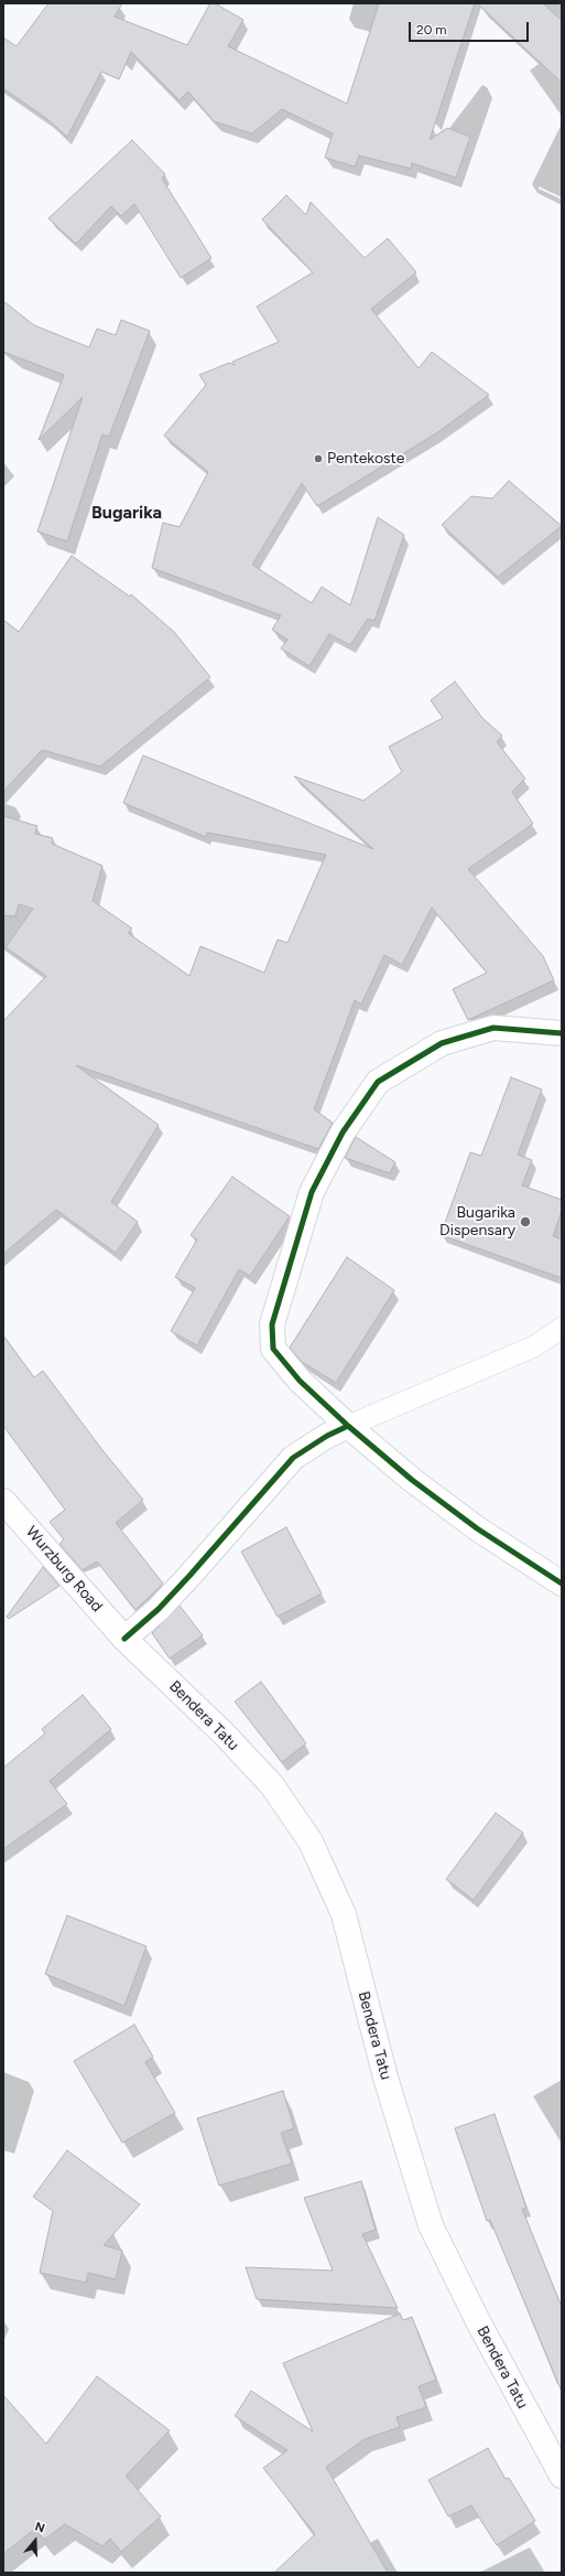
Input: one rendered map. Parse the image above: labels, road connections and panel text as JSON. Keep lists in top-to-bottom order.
{
  "streets": {
    "street": ["Wurzburg Road", "Bendera Tatu"]
  },
  "crossings": [
    ["Wurzburg Road", "Bendera Tatu"]
  ],
  "districts": ["Bugarika"],
  "places": ["Pentekoste", "Bugarika Dispensary"],
  "scale_bar": "20 m",
  "north": "top"
}
